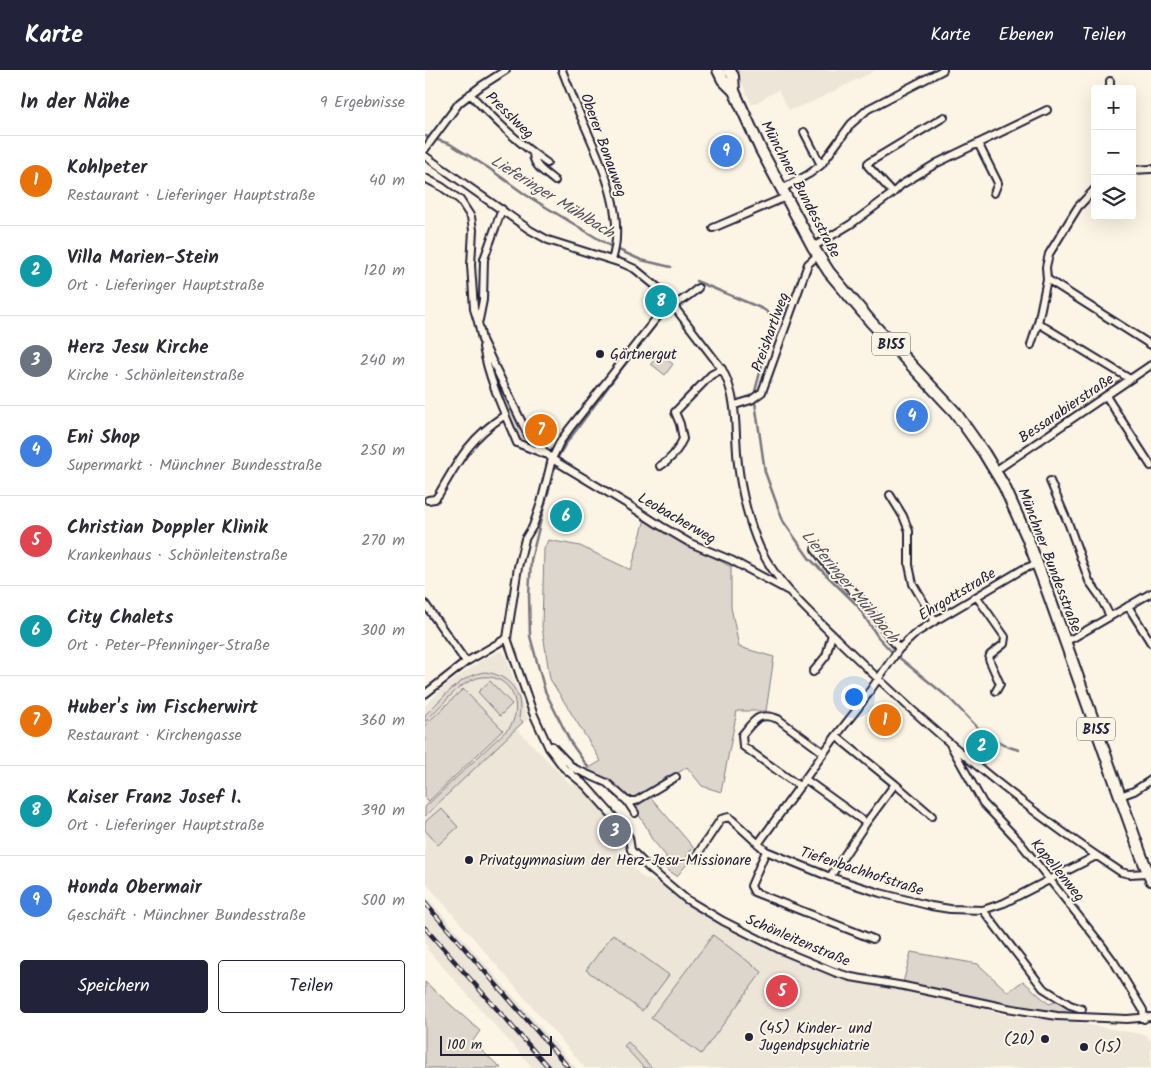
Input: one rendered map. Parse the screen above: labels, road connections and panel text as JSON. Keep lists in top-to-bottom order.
{
  "streets": {
    "main road": ["Münchner Bundesstraße", "B155"],
    "street": [
      "Presslweg",
      "Oberer Bonauweg",
      "Preishartlweg",
      "Bessarabierstraße",
      "Leobacherweg",
      "Ehrgottstraße",
      "Kapellenweg",
      "Tiefenbachhofstraße",
      "Schönleitenstraße"
    ]
  },
  "crossings": [
    ["Münchner Bundesstraße", "Preishartlweg"],
    ["Münchner Bundesstraße", "Bessarabierstraße"],
    ["Münchner Bundesstraße", "Ehrgottstraße"],
    ["Ehrgottstraße", "Tiefenbachhofstraße"],
    ["Kapellenweg", "Tiefenbachhofstraße"],
    ["Kapellenweg", "Schönleitenstraße"]
  ],
  "water": ["Lieferinger Mühlbach"],
  "places": [
    "Gärtnergut",
    "Privatgymnasium der Herz-Jesu-Missionare",
    "(45) Kinder- und Jugendpsychiatrie",
    "(20)",
    "(15)"
  ],
  "scale_bar": "100 m",
  "page": {
    "header": "Karte",
    "nav": ["Karte", "Ebenen", "Teilen"],
    "heading": ["In der Nähe", "9 Ergebnisse"],
    "map_buttons": ["+", "−"],
    "pins": [
      "9",
      "8",
      "4",
      "7",
      "6",
      "1",
      "2",
      "3",
      "5"
    ],
    "list": [
      {
        "mark": "1",
        "name": "Kohlpeter",
        "note": "Restaurant · Lieferinger Hauptstraße",
        "value": "40 m"
      },
      {
        "mark": "2",
        "name": "Villa Marien-Stein",
        "note": "Ort · Lieferinger Hauptstraße",
        "value": "120 m"
      },
      {
        "mark": "3",
        "name": "Herz Jesu Kirche",
        "note": "Kirche · Schönleitenstraße",
        "value": "240 m"
      },
      {
        "mark": "4",
        "name": "Eni Shop",
        "note": "Supermarkt · Münchner Bundesstraße",
        "value": "250 m"
      },
      {
        "mark": "5",
        "name": "Christian Doppler Klinik",
        "note": "Krankenhaus · Schönleitenstraße",
        "value": "270 m"
      },
      {
        "mark": "6",
        "name": "City Chalets",
        "note": "Ort · Peter-Pfenninger-Straße",
        "value": "300 m"
      },
      {
        "mark": "7",
        "name": "Huber's im Fischerwirt",
        "note": "Restaurant · Kirchengasse",
        "value": "360 m"
      },
      {
        "mark": "8",
        "name": "Kaiser Franz Josef I.",
        "note": "Ort · Lieferinger Hauptstraße",
        "value": "390 m"
      },
      {
        "mark": "9",
        "name": "Honda Obermair",
        "note": "Geschäft · Münchner Bundesstraße",
        "value": "500 m"
      }
    ],
    "buttons": ["Speichern", "Teilen"],
    "scale": "100 m"
  }
}
